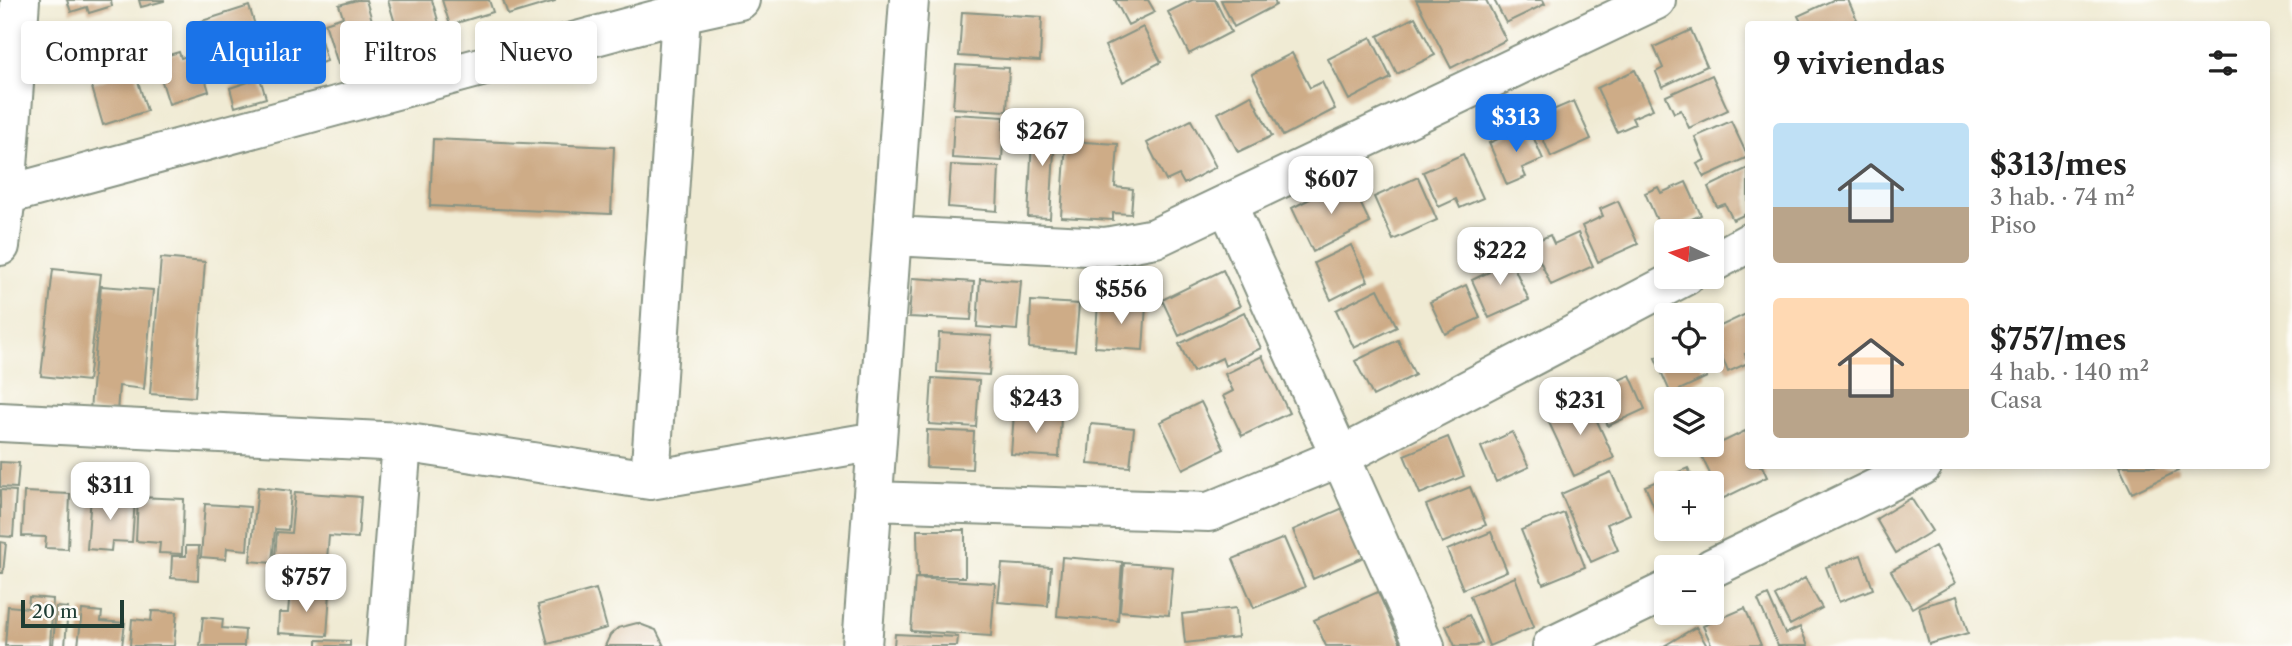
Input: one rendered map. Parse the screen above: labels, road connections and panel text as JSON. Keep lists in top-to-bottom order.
{
  "scale_bar": "20 m",
  "north": "left",
  "page": {
    "chip": [
      "Comprar",
      "Alquilar",
      "Filtros",
      "Nuevo"
    ],
    "heading": "9 viviendas",
    "price": [
      "$313",
      "$267",
      "$607",
      "$222",
      "$556",
      "$243",
      "$231",
      "$311",
      "$757"
    ],
    "list": [
      {
        "name": "$313/mes",
        "note": "3 hab. · 74 m² · Piso"
      },
      {
        "name": "$757/mes",
        "note": "4 hab. · 140 m² · Casa"
      }
    ],
    "map_buttons": ["+", "−"],
    "scale": "20 m"
  }
}
